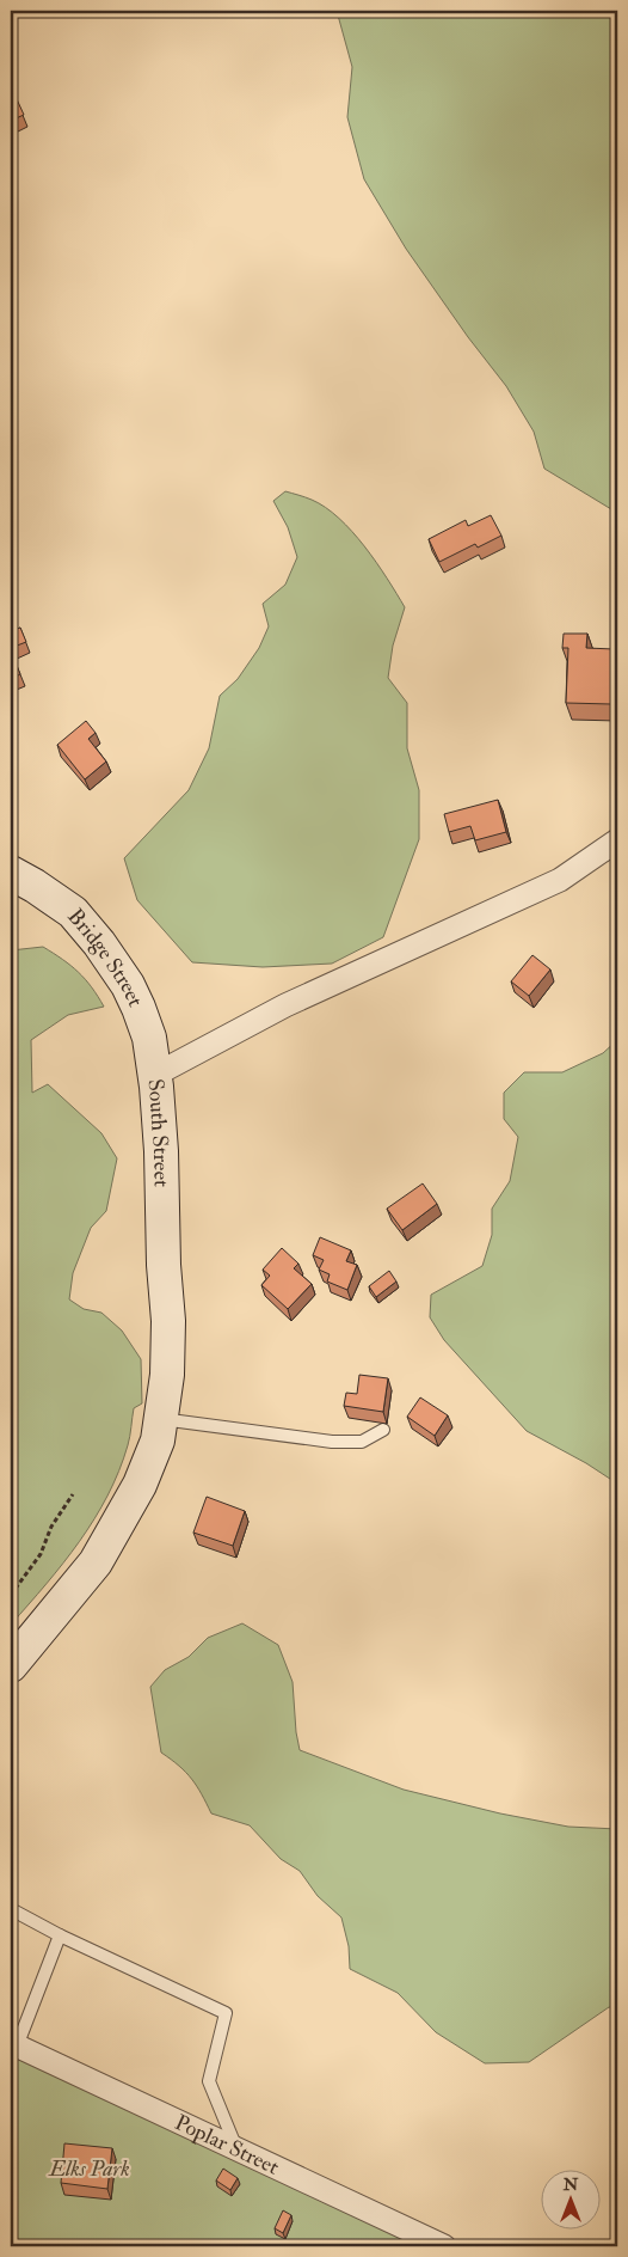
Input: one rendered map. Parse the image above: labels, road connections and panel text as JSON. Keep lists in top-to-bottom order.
{
  "streets": {
    "street": ["Bridge Street", "South Street", "Poplar Street"]
  },
  "crossings": [
    ["Bridge Street", "South Street"]
  ],
  "parks": ["Elks Park"],
  "north": "top"
}
